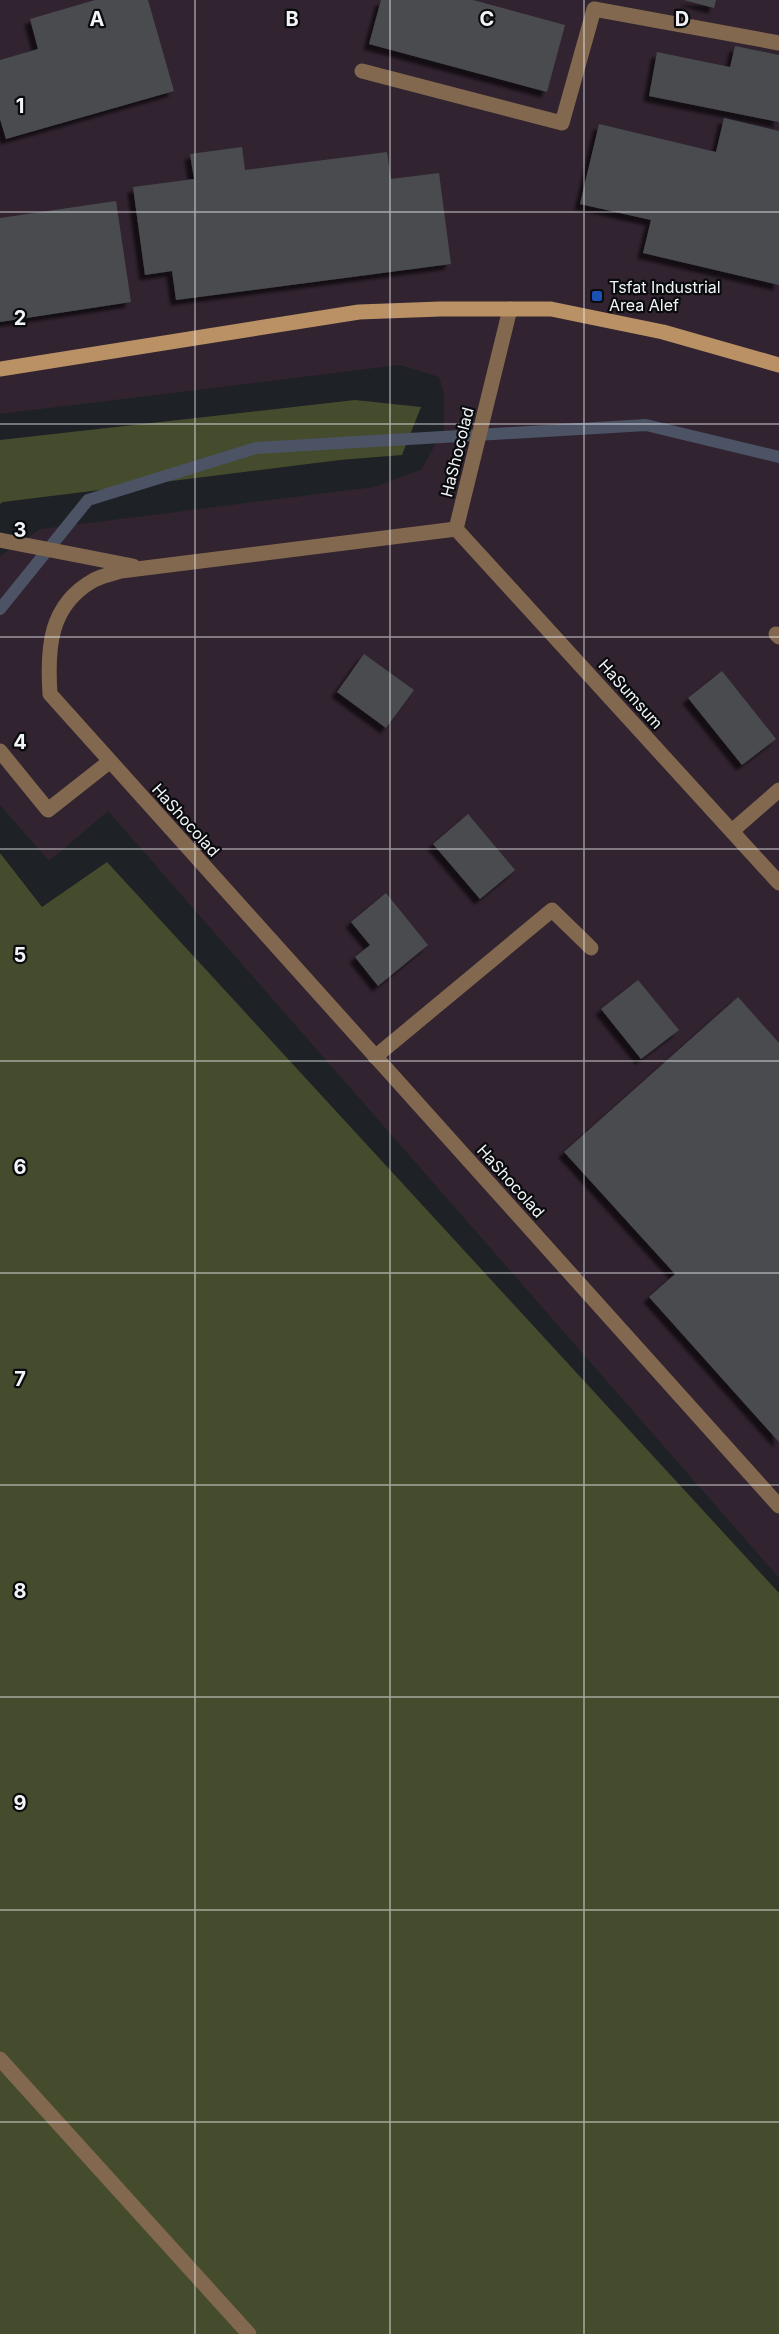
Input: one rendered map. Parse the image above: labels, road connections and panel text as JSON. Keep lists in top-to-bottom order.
{
  "streets": {
    "street": ["HaShocolad", "HaSumsum"]
  },
  "crossings": [
    ["HaShocolad", "HaSumsum"]
  ],
  "places": {
    "transit": ["Tsfat Industrial Area Alef"]
  },
  "grid": {
    "columns": [
      "A",
      "B",
      "C",
      "D"
    ],
    "rows": [
      "1",
      "2",
      "3",
      "4",
      "5",
      "6",
      "7",
      "8",
      "9"
    ]
  }
}
